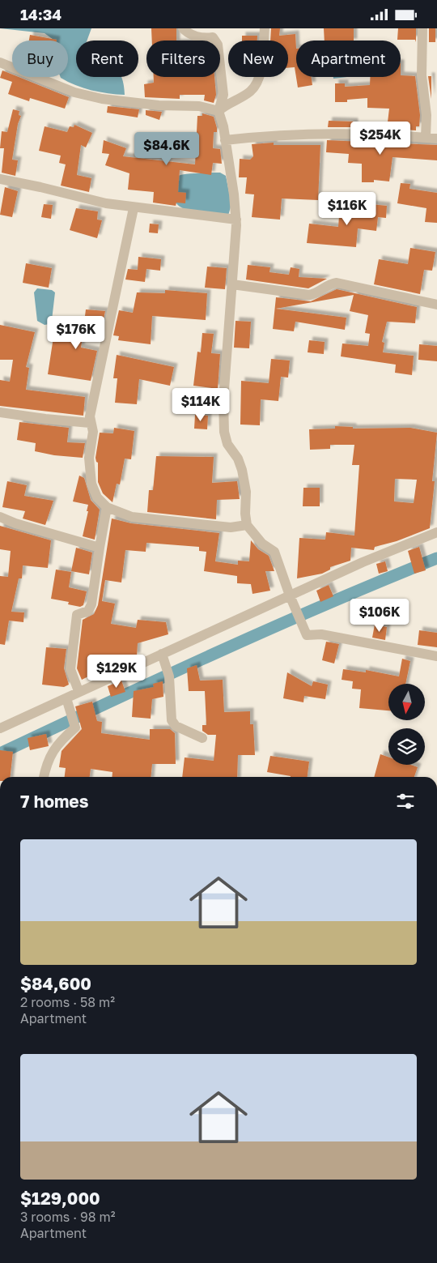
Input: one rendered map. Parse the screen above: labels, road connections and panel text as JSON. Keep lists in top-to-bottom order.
{
  "north": "bottom",
  "page": {
    "status": "14:34",
    "chip": [
      "Buy",
      "Rent",
      "Filters",
      "New",
      "Apartment"
    ],
    "price": [
      "$254K",
      "$84.6K",
      "$116K",
      "$176K",
      "$114K",
      "$106K",
      "$129K"
    ],
    "heading": "7 homes",
    "list": [
      {
        "name": "$84,600",
        "note": "2 rooms · 58 m² · Apartment"
      },
      {
        "name": "$129,000",
        "note": "3 rooms · 98 m² · Apartment"
      }
    ]
  }
}
